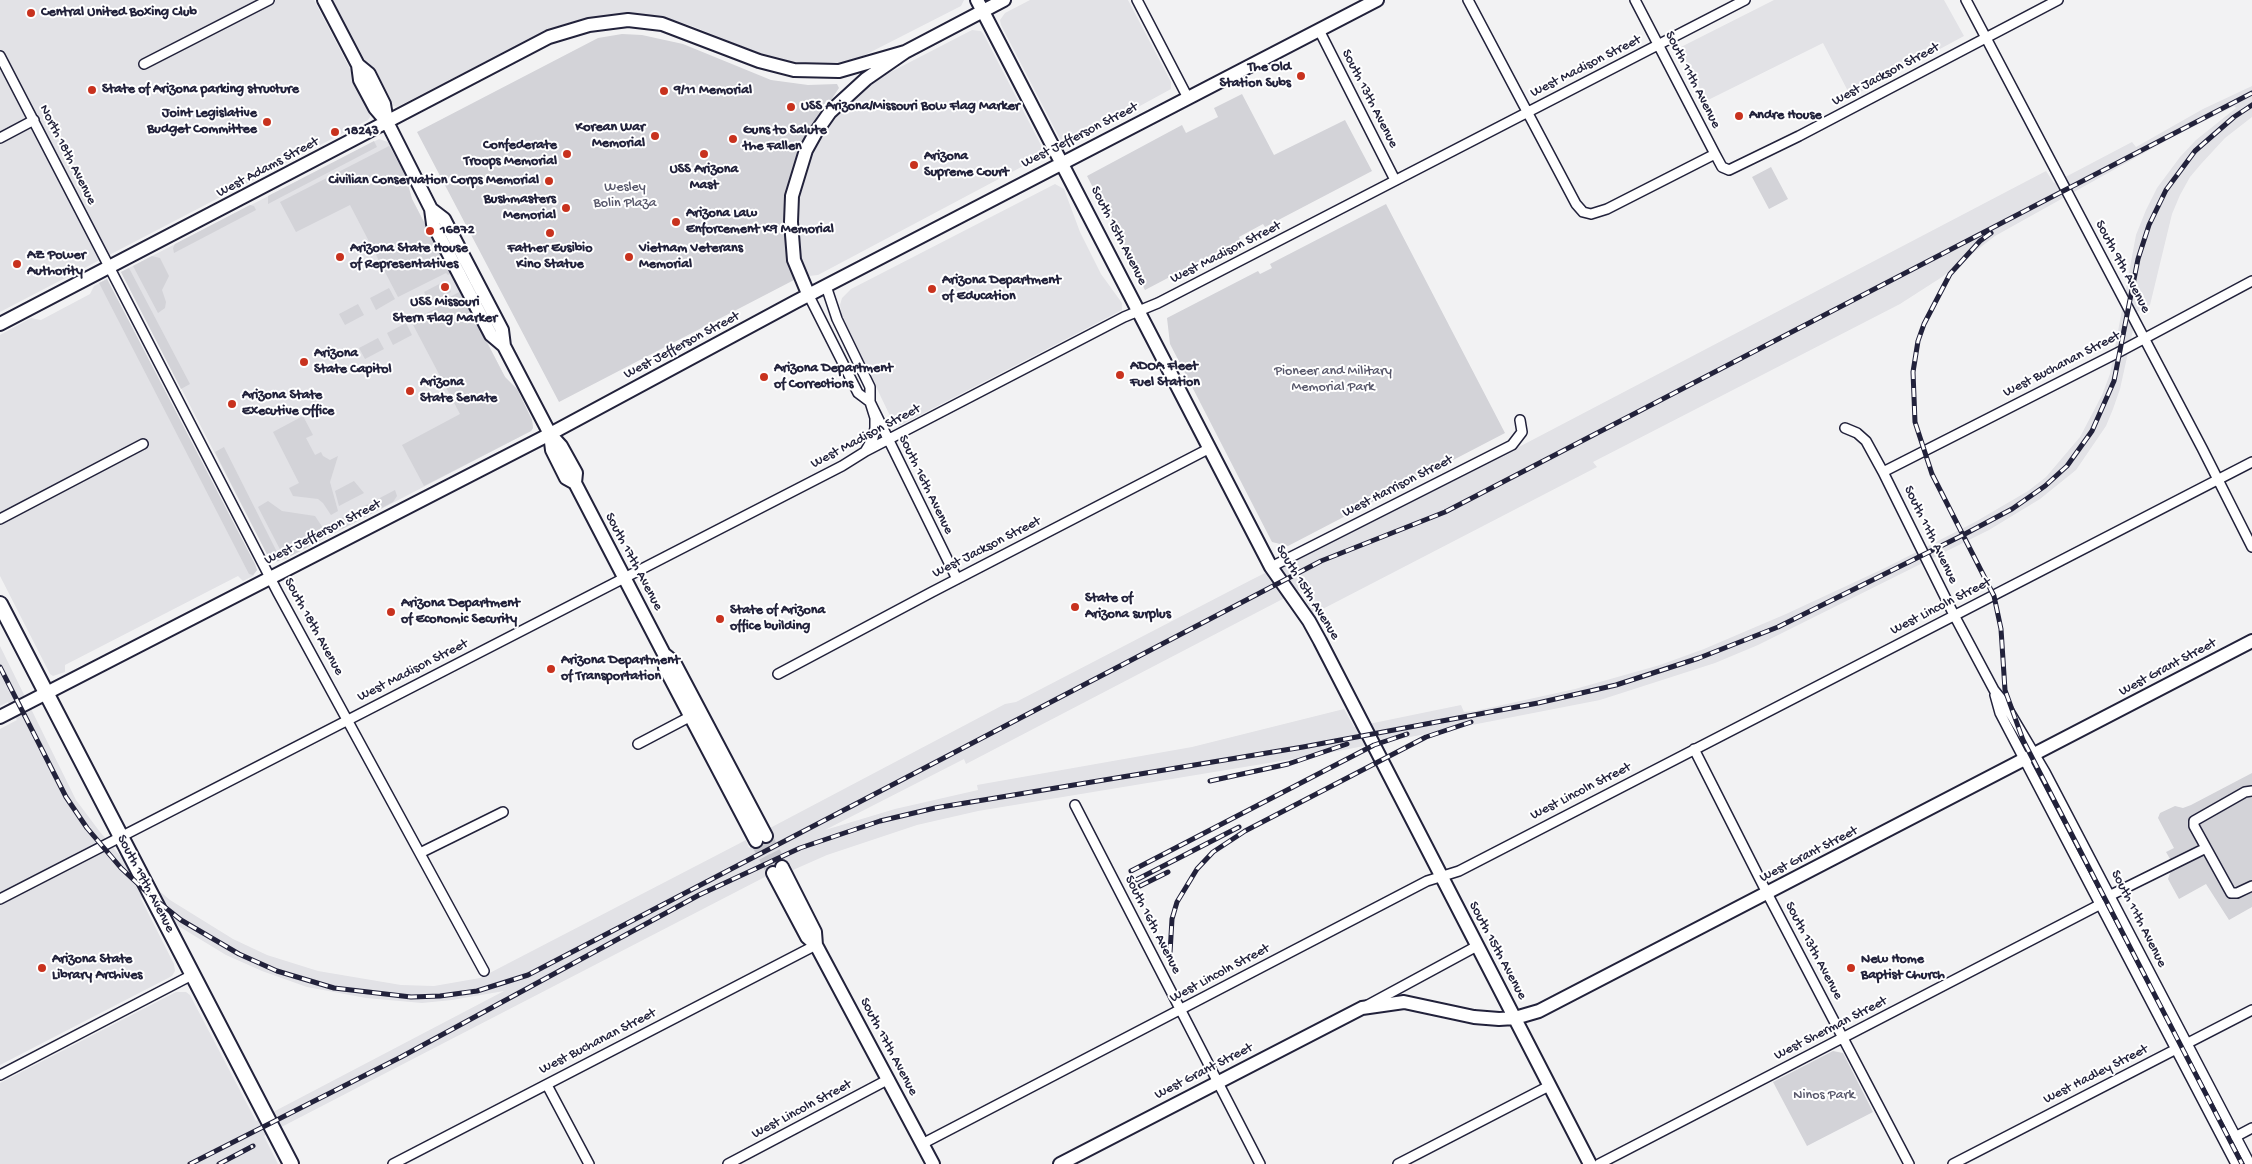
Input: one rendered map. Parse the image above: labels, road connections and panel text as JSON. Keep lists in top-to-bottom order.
{
  "streets": {
    "main road": [
      "West Jefferson Street",
      "West Adams Street",
      "South 15th Avenue",
      "South 17th Avenue",
      "West Grant Street",
      "South 19th Avenue"
    ],
    "street": [
      "West Madison Street",
      "West Jackson Street",
      "South 11th Avenue",
      "South 13th Avenue",
      "North 18th Avenue",
      "South 9th Avenue",
      "West Buchanan Street",
      "South 16th Avenue",
      "West Harrison Street",
      "West Lincoln Street",
      "South 18th Avenue",
      "West Sherman Street",
      "West Hadley Street"
    ]
  },
  "crossings": [
    ["West Madison Street", "South 11th Avenue"],
    ["West Madison Street", "South 13th Avenue"],
    ["West Madison Street", "South 15th Avenue"],
    ["West Madison Street", "South 16th Avenue"],
    ["West Madison Street", "South 17th Avenue"],
    ["West Madison Street", "South 18th Avenue"],
    ["West Madison Street", "South 19th Avenue"],
    ["West Jackson Street", "South 11th Avenue"],
    ["West Jackson Street", "South 15th Avenue"],
    ["West Jackson Street", "South 9th Avenue"],
    ["West Jackson Street", "South 16th Avenue"],
    ["South 11th Avenue", "West Buchanan Street"],
    ["South 11th Avenue", "West Lincoln Street"],
    ["South 11th Avenue", "West Grant Street"],
    ["South 11th Avenue", "West Sherman Street"],
    ["South 11th Avenue", "West Hadley Street"],
    ["South 13th Avenue", "West Jefferson Street"],
    ["South 13th Avenue", "West Lincoln Street"],
    ["South 13th Avenue", "West Grant Street"],
    ["South 13th Avenue", "West Sherman Street"],
    ["West Jefferson Street", "South 15th Avenue"],
    ["West Jefferson Street", "South 16th Avenue"],
    ["West Jefferson Street", "South 17th Avenue"],
    ["West Jefferson Street", "South 18th Avenue"],
    ["West Jefferson Street", "South 19th Avenue"],
    ["North 18th Avenue", "West Adams Street"],
    ["North 18th Avenue", "South 18th Avenue"],
    ["West Adams Street", "South 17th Avenue"],
    ["West Adams Street", "South 18th Avenue"],
    ["South 15th Avenue", "West Harrison Street"],
    ["South 15th Avenue", "West Lincoln Street"],
    ["South 15th Avenue", "West Grant Street"],
    ["South 9th Avenue", "West Buchanan Street"],
    ["South 9th Avenue", "West Lincoln Street"],
    ["West Buchanan Street", "South 17th Avenue"],
    ["South 16th Avenue", "West Lincoln Street"],
    ["South 16th Avenue", "West Grant Street"],
    ["South 17th Avenue", "West Lincoln Street"]
  ],
  "parks": ["Wesley Bolin Plaza", "Pioneer and Military Memorial Park", "Ninos Park"],
  "places": [
    "Central United Boxing Club",
    "The Old Station Subs",
    "State of Arizona parking structure",
    "9/11 Memorial",
    "USS Arizona/Missouri Bow Flag Marker",
    "Andre House",
    "Joint Legislative Budget Committee",
    "18243",
    "Korean War Memorial",
    "Guns to Salute the Fallen",
    "Confederate Troops Memorial",
    "USS Arizona Mast",
    "Arizona Supreme Court",
    "Civilian Conservation Corps Memorial",
    "Bushmasters Memorial",
    "Arizona Law Enforcement K9 Memorial",
    "16872",
    "Father Eusibio Kino Statue",
    "Arizona State House of Representatives",
    "Vietnam Veterans Memorial",
    "AZ Power Authority",
    "USS Missouri Stern Flag Marker",
    "Arizona Department of Education",
    "Arizona State Capitol",
    "ADOA Fleet Fuel Station",
    "Arizona Department of Corrections",
    "Arizona State Senate",
    "Arizona State Executive Office",
    "State of Arizona surplus",
    "Arizona Department of Economic Security",
    "State of Arizona office building",
    "Arizona Department of Transportation",
    "Arizona State Library Archives",
    "New Home Baptist Church"
  ]
}
